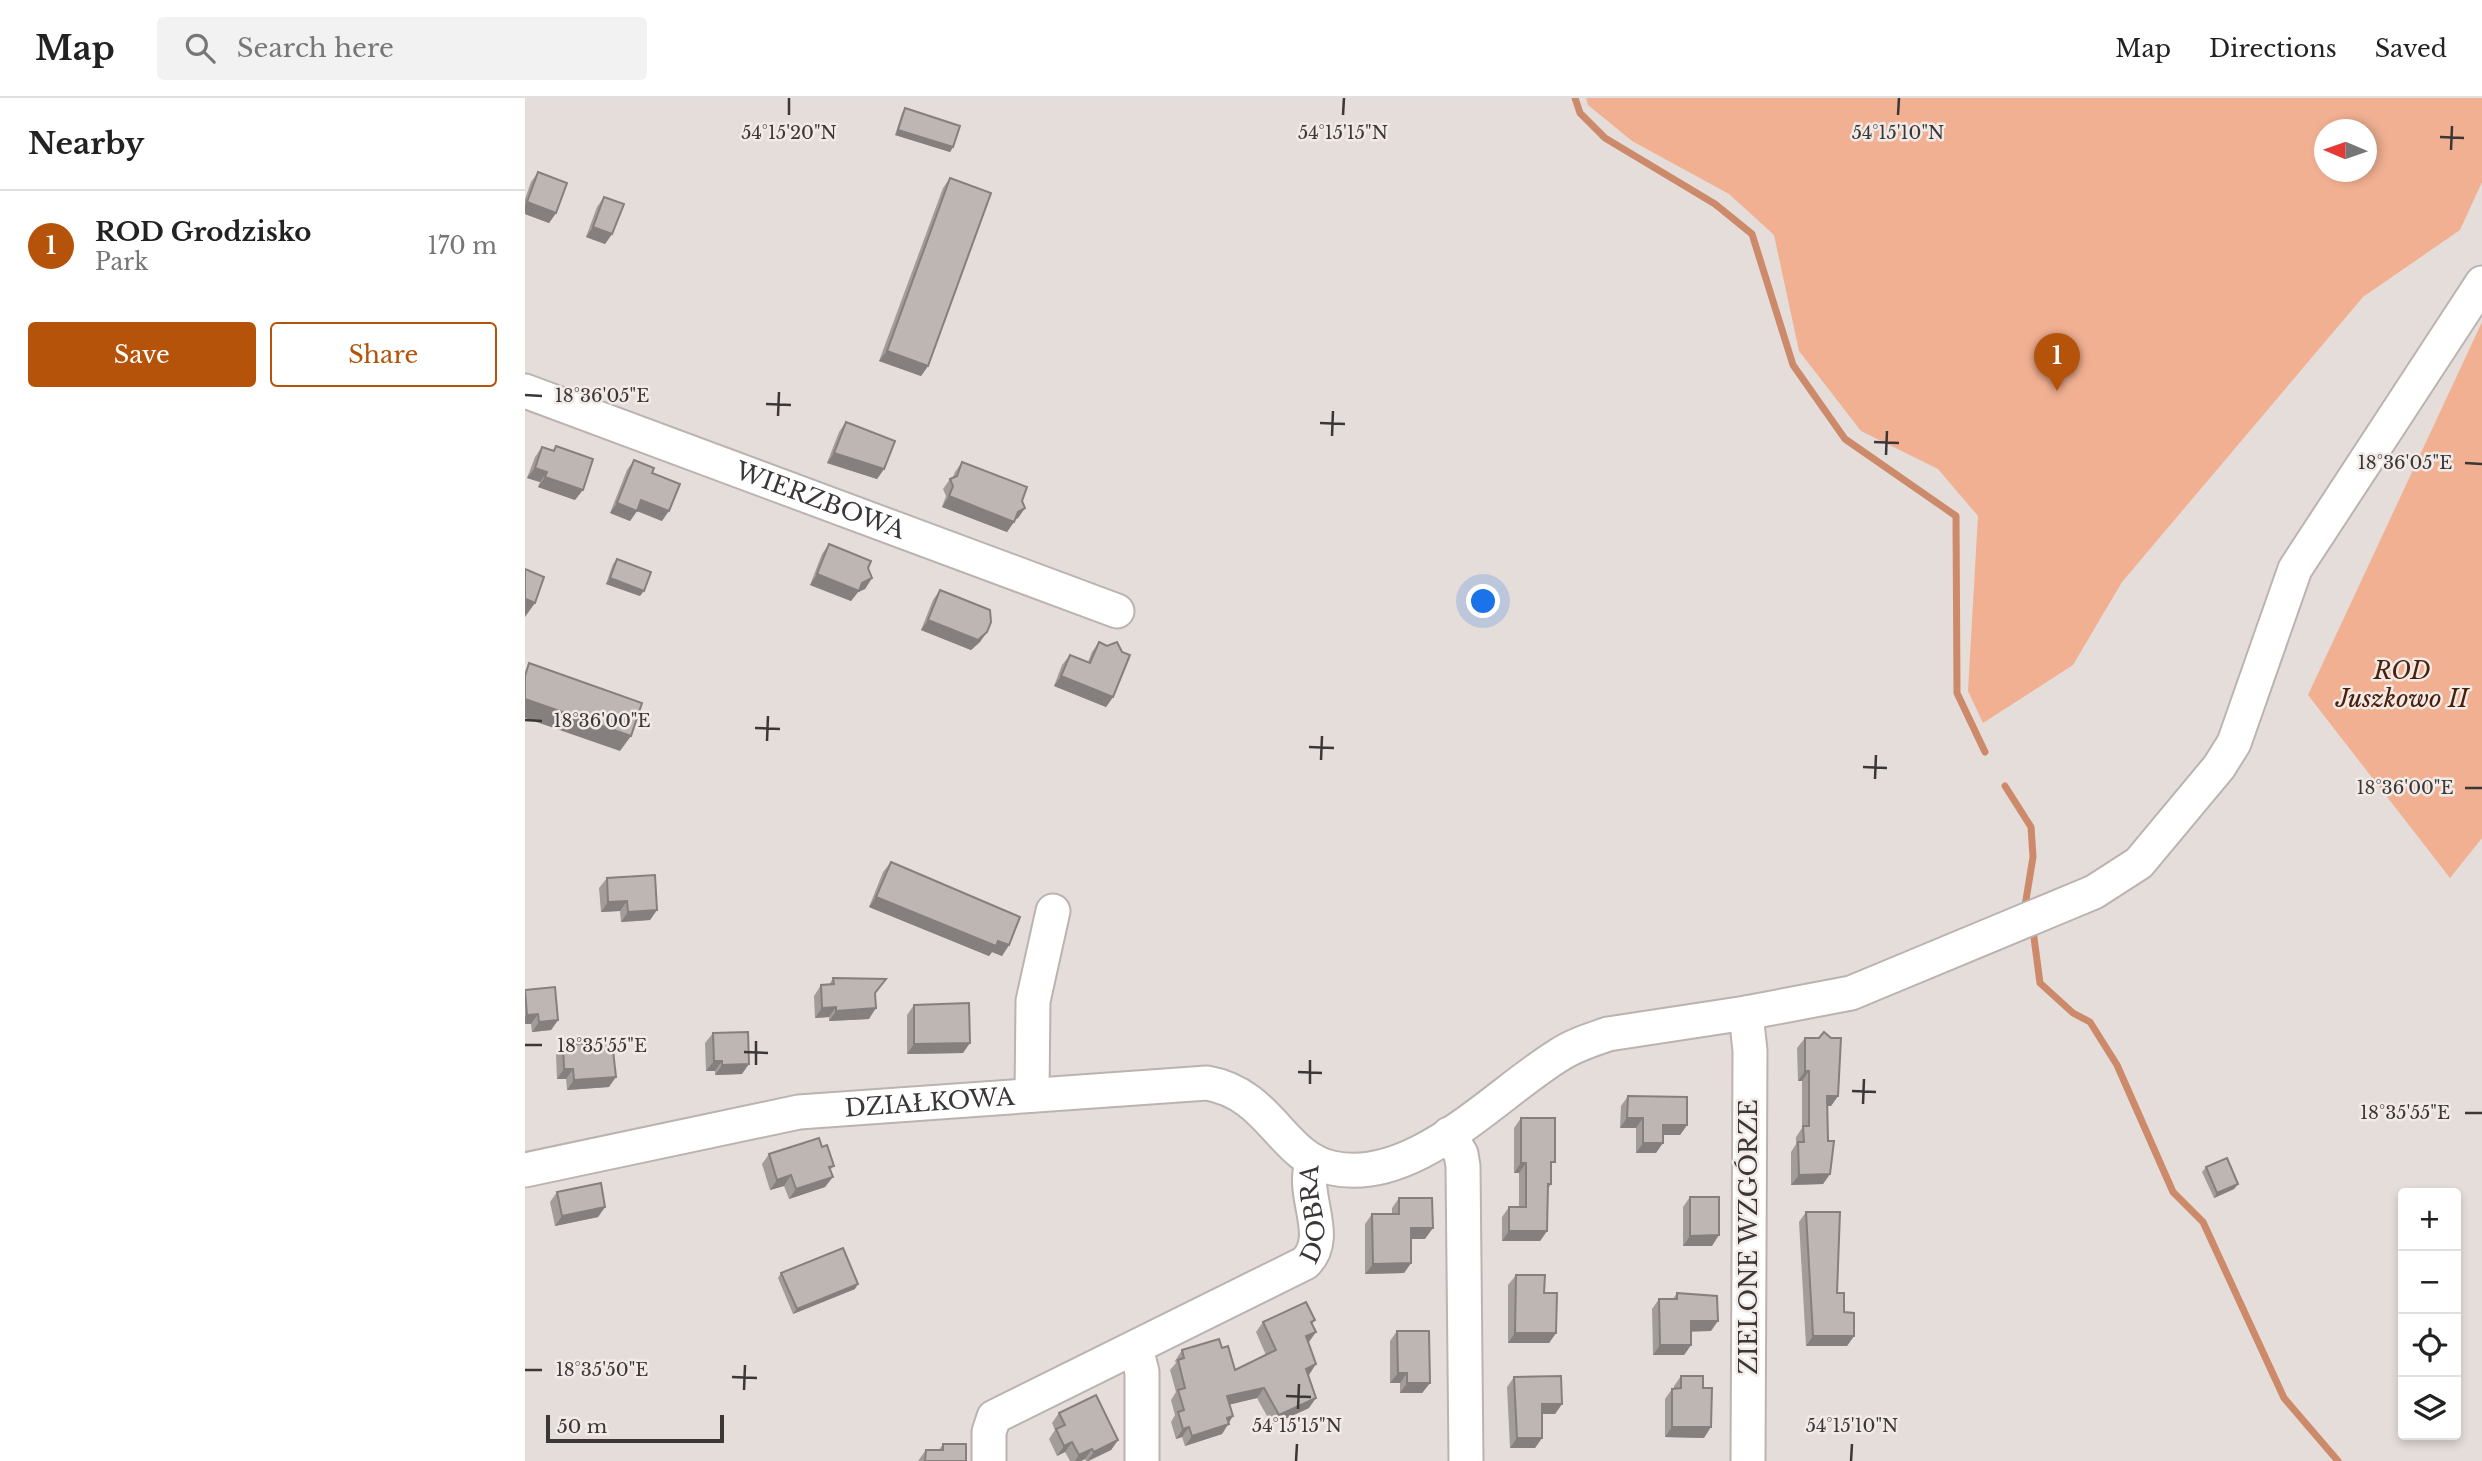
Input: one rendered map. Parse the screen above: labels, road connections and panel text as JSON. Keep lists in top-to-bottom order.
{
  "streets": {
    "street": [
      "WIERZBOWA",
      "DZIAŁKOWA",
      "DOBRA",
      "ZIELONE WZGÓRZE"
    ]
  },
  "crossings": [
    ["DZIAŁKOWA", "DOBRA"],
    ["DOBRA", "ZIELONE WZGÓRZE"]
  ],
  "parks": ["ROD Juszkowo II"],
  "scale_bar": "50 m",
  "north": "left",
  "page": {
    "header": "Map",
    "search": "Search here",
    "nav": ["Map", "Directions", "Saved"],
    "heading": "Nearby",
    "list": [
      {
        "mark": "1",
        "name": "ROD Grodzisko",
        "note": "Park",
        "value": "170 m"
      }
    ],
    "buttons": ["Save", "Share"],
    "pins": "1",
    "map_buttons": ["+", "−"],
    "scale": "50 m"
  },
  "coordinates": [
    "54°15'20\"N",
    "54°15'15\"N",
    "54°15'10\"N",
    "18°36'05\"E",
    "18°36'00\"E",
    "18°35'55\"E",
    "18°35'50\"E"
  ]
}
